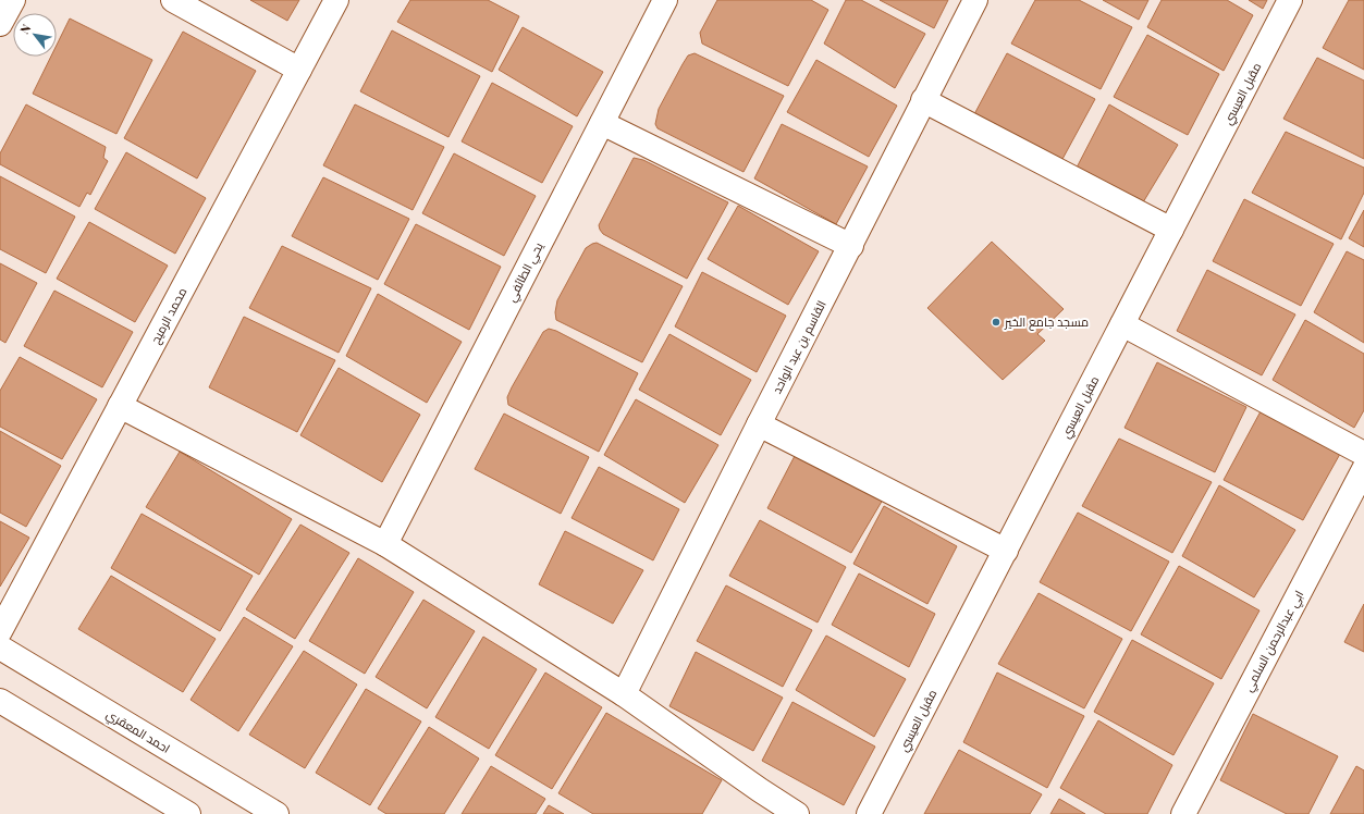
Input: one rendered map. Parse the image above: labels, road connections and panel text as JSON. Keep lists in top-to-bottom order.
{
  "streets": {
    "street": [
      "مقبل العيسي",
      "يحي الطائفي",
      "محمد الرميح",
      "القاسم بن عبد الواحد",
      "ابي عبدالرحمن السلمي",
      "احمد المعقري"
    ]
  },
  "places": ["مسجد جامع الخير"],
  "north": "top left"
}
